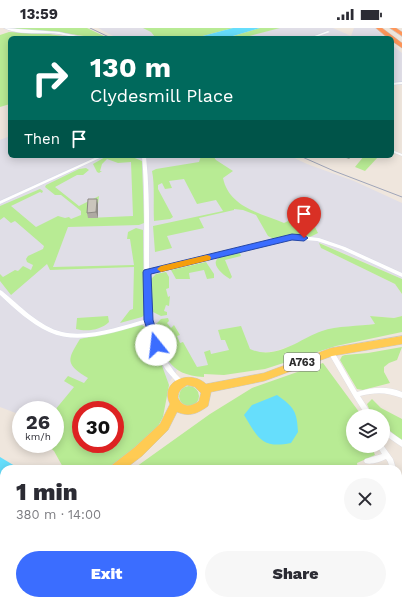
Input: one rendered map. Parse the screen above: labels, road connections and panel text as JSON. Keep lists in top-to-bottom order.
{
  "streets": {
    "main road": ["A763"]
  },
  "page": {
    "status": "13:59",
    "turn": ["130 m", "Clydesmill Place"],
    "then": "Then",
    "speed": "26 km/h",
    "limit": "30",
    "heading": ["1 min", "380 m · 14:00"],
    "buttons": ["Exit", "Share"]
  }
}
